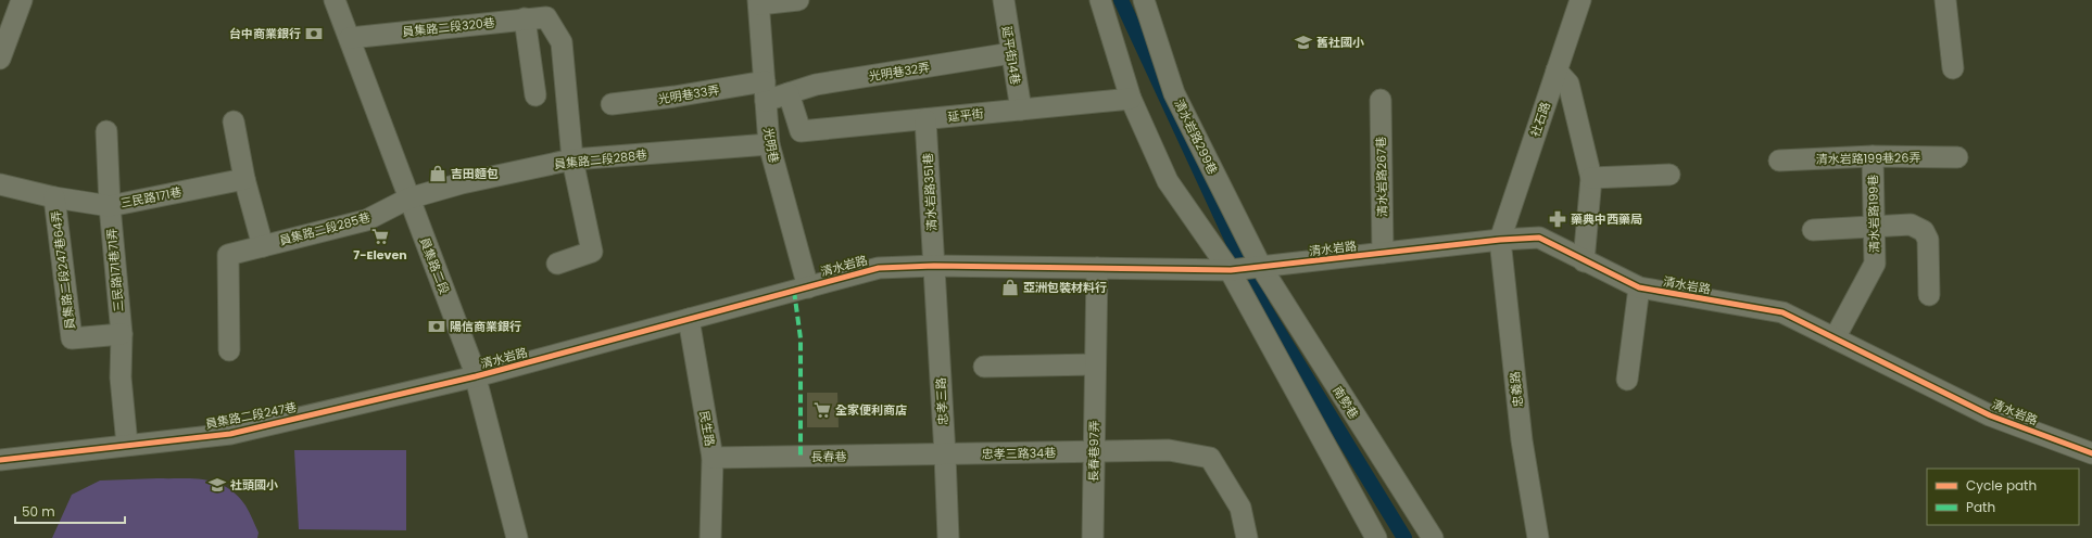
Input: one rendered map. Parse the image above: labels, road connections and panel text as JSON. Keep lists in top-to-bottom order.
{
  "streets": {
    "street": [
      "員集路二段320巷",
      "延平街14巷",
      "光明巷32弄",
      "光明巷33弄",
      "延平街",
      "社石路",
      "清水岩路299巷",
      "光明巷",
      "清水岩路199巷26弄",
      "員集路二段288巷",
      "清水岩路267巷",
      "清水岩路351巷",
      "三民路171巷",
      "清水岩路199巷",
      "員集路二段285巷",
      "清水岩路",
      "員集路二段",
      "員集路二段247巷64弄",
      "三民路171巷71弄",
      "忠義路",
      "忠孝三路",
      "南勢巷",
      "員集路二段247巷",
      "民生路",
      "長春巷97弄",
      "忠孝三路34巷",
      "長春巷"
    ]
  },
  "crossings": [
    ["員集路二段320巷", "員集路二段288巷"],
    ["員集路二段320巷", "員集路二段"],
    ["延平街14巷", "光明巷32弄"],
    ["延平街14巷", "延平街"],
    ["光明巷32弄", "延平街"],
    ["光明巷32弄", "光明巷"],
    ["光明巷33弄", "光明巷"],
    ["延平街", "清水岩路351巷"],
    ["社石路", "清水岩路"],
    ["社石路", "忠義路"],
    ["清水岩路299巷", "清水岩路"],
    ["清水岩路299巷", "南勢巷"],
    ["光明巷", "員集路二段288巷"],
    ["光明巷", "清水岩路"],
    ["清水岩路199巷26弄", "清水岩路199巷"],
    ["員集路二段288巷", "員集路二段285巷"],
    ["員集路二段288巷", "員集路二段"],
    ["清水岩路267巷", "清水岩路"],
    ["清水岩路351巷", "清水岩路"],
    ["清水岩路351巷", "忠孝三路"],
    ["三民路171巷", "員集路二段247巷64弄"],
    ["三民路171巷", "三民路171巷71弄"],
    ["清水岩路199巷", "清水岩路"],
    ["員集路二段285巷", "員集路二段"],
    ["清水岩路", "員集路二段"],
    ["清水岩路", "忠義路"],
    ["清水岩路", "忠孝三路"],
    ["清水岩路", "南勢巷"],
    ["清水岩路", "員集路二段247巷"],
    ["清水岩路", "民生路"],
    ["清水岩路", "長春巷97弄"],
    ["員集路二段", "員集路二段247巷"],
    ["員集路二段247巷64弄", "三民路171巷71弄"],
    ["忠孝三路", "忠孝三路34巷"],
    ["忠孝三路", "長春巷"],
    ["民生路", "長春巷"],
    ["長春巷97弄", "忠孝三路34巷"],
    ["忠孝三路34巷", "長春巷"]
  ],
  "places": {
    "bank": ["台中商業銀行", "陽信商業銀行"],
    "school or university": ["舊社國小", "社頭國小"],
    "shop": ["吉田麵包", "亞洲包裝材料行"],
    "pharmacy": ["藥典中西藥局"],
    "supermarket": ["7-Eleven", "全家便利商店"]
  },
  "legend": ["Cycle path", "Path"],
  "scale_bar": "50 m"
}
